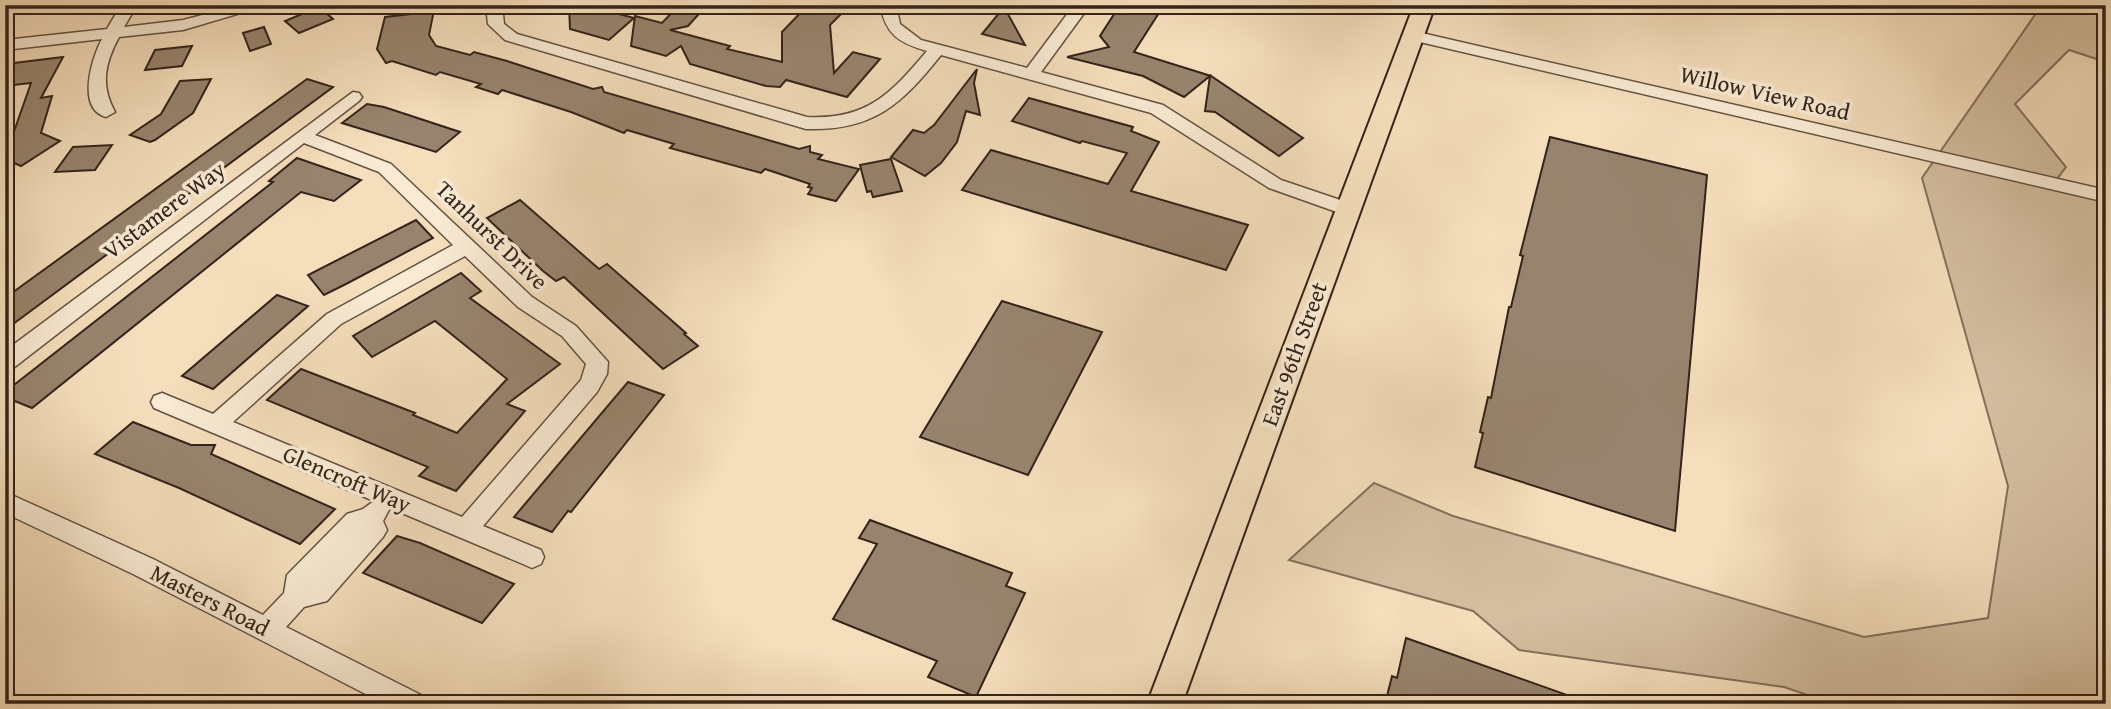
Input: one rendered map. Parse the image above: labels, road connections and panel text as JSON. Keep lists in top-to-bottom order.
{
  "streets": {
    "main road": ["East 96th Street"],
    "street": [
      "Willow View Road",
      "Vistamere Way",
      "Tanhurst Drive",
      "Glencroft Way",
      "Masters Road"
    ]
  },
  "crossings": [
    ["Willow View Road", "East 96th Street"],
    ["Vistamere Way", "Tanhurst Drive"],
    ["Tanhurst Drive", "Glencroft Way"]
  ]
}
